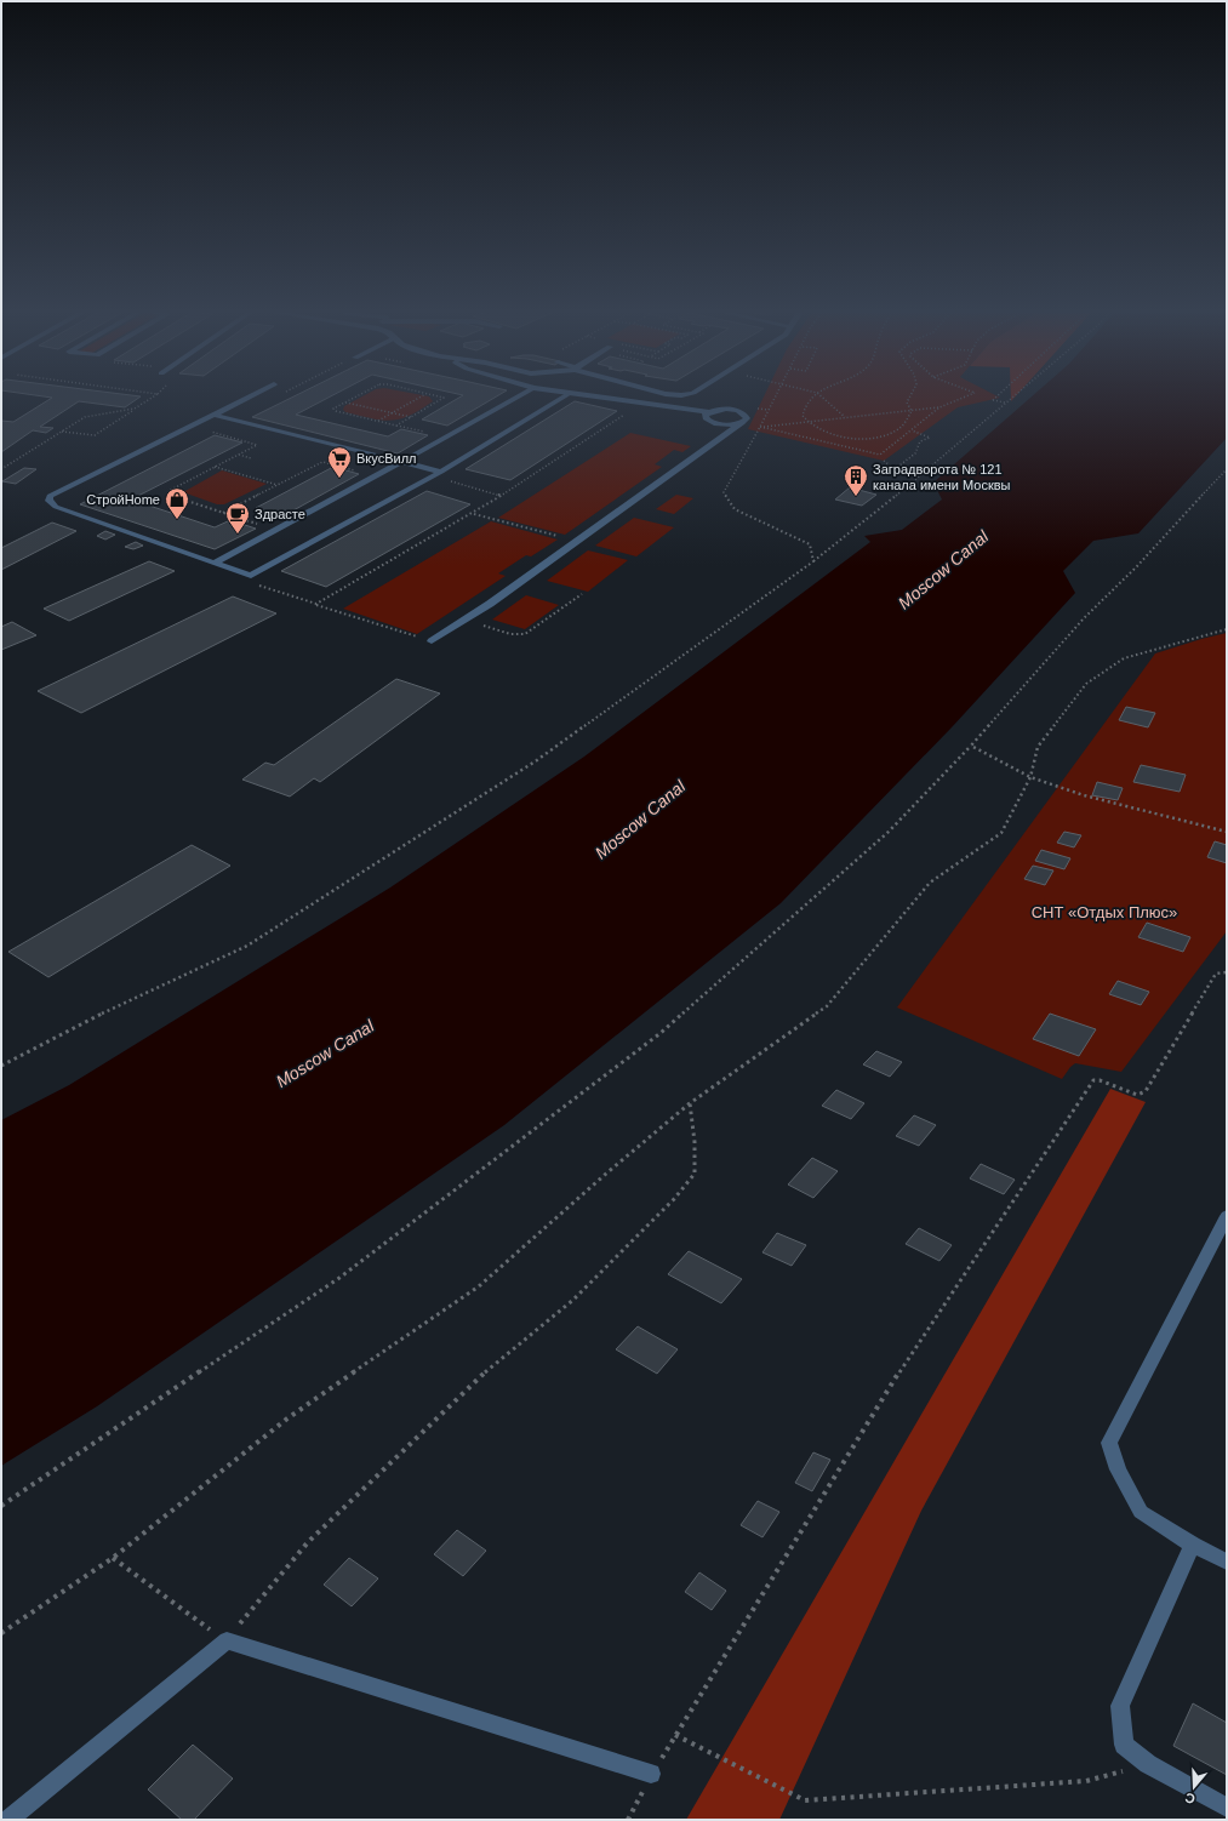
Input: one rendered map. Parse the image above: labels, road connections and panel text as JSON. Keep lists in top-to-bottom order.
{
  "water": ["Moscow Canal"],
  "parks": ["СНТ «Отдых Плюс»"],
  "places": {
    "supermarket": ["ВкусВилл"],
    "building": ["Заградворота № 121 канала имени Москвы"],
    "shop": ["СтройHome"],
    "cafe": ["Здрасте"]
  },
  "north": "bottom"
}
